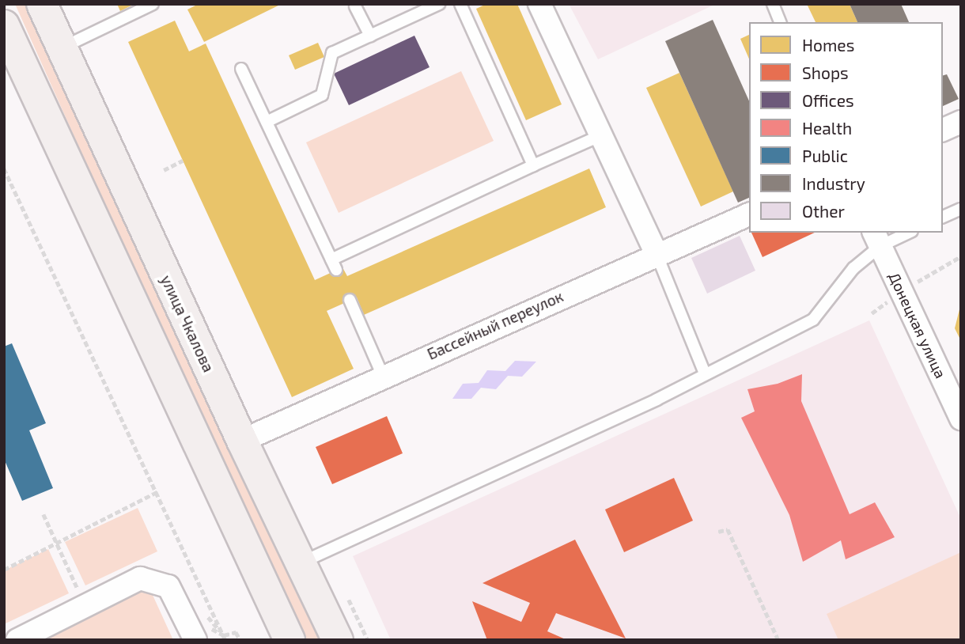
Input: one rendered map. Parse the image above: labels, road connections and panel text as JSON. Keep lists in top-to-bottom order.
{
  "streets": {
    "main road": ["улица Чкалова"],
    "street": ["Бассейный переулок", "Донецкая улица"]
  },
  "crossings": [
    ["улица Чкалова", "Бассейный переулок"]
  ],
  "legend": [
    "Homes",
    "Shops",
    "Offices",
    "Health",
    "Public",
    "Industry",
    "Other"
  ]
}
